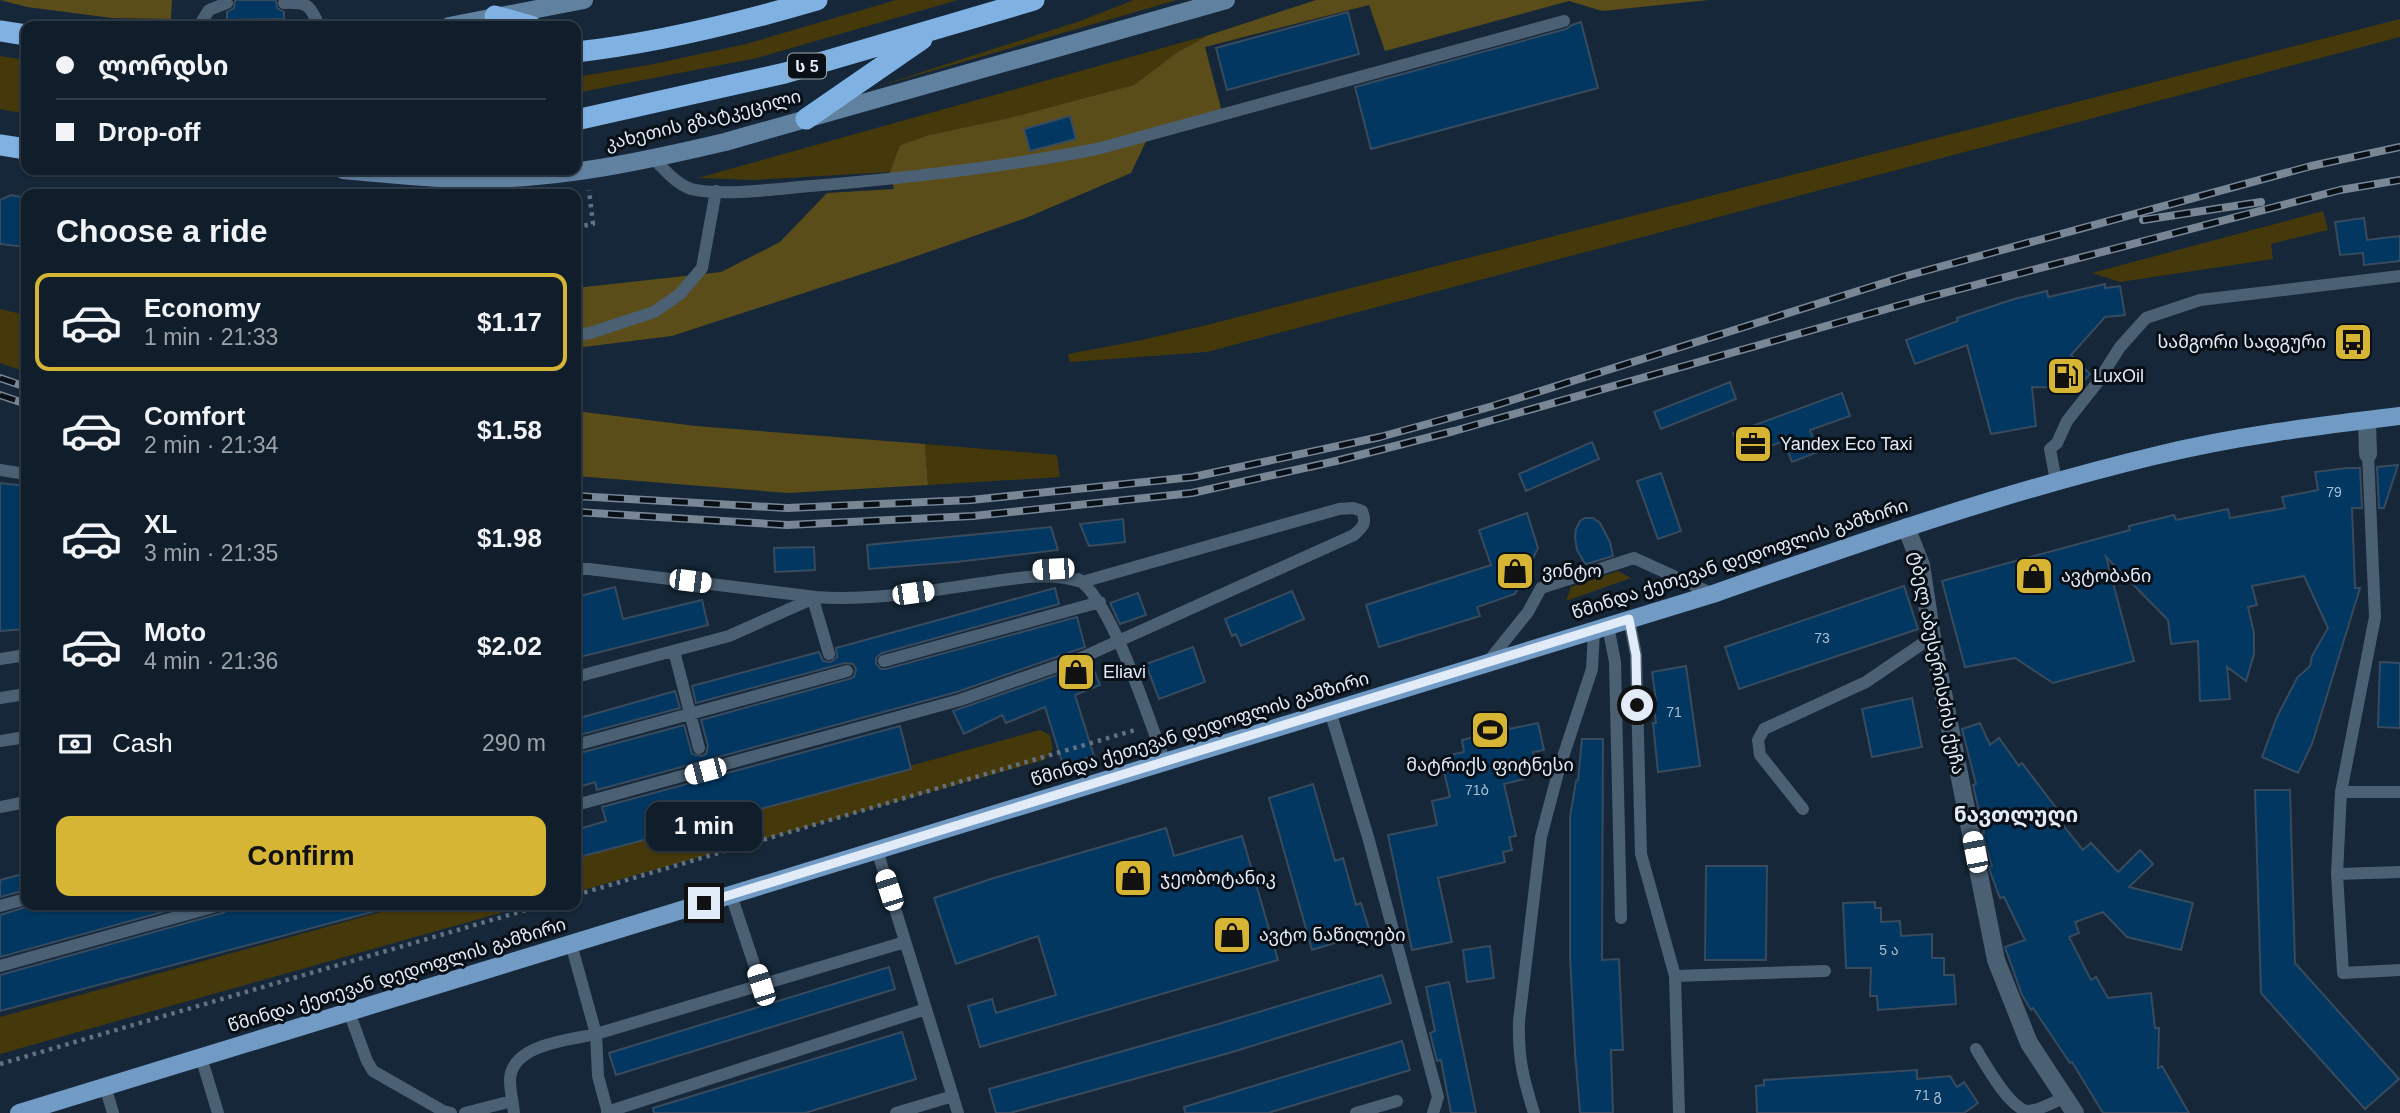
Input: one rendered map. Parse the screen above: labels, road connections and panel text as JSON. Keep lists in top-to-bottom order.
{
  "streets": {
    "highway": ["ს 5", "კახეთის გზატკეცილი"],
    "main road": ["წმინდა ქეთევან დედოფლის გამზირი"],
    "street": ["ტბელ აბუსერისძის ქუჩა"]
  },
  "crossings": [
    ["წმინდა ქეთევან დედოფლის გამზირი", "ტბელ აბუსერისძის ქუჩა"]
  ],
  "districts": ["ნავთლუღი"],
  "places": {
    "bus stop": ["სამგორი სადგური"],
    "fuel station": ["LuxOil"],
    "office": ["Yandex Eco Taxi"],
    "shop": [
      "ვინტო",
      "ავტობანი",
      "Eliavi",
      "ჯეობოტანიკ",
      "ავტო ნაწილები"
    ],
    "sports": ["მატრიქს ფიტნესი"]
  },
  "house_numbers": [
    "79",
    "73",
    "71",
    "71ბ",
    "5 ა",
    "71 გ"
  ],
  "page": {
    "banner": ["ლორდსი", "Drop-off"],
    "heading": "Choose a ride",
    "list": [
      {
        "name": "Economy",
        "note": "1 min · 21:33",
        "value": "$1.17"
      },
      {
        "name": "Comfort",
        "note": "2 min · 21:34",
        "value": "$1.58"
      },
      {
        "name": "XL",
        "note": "3 min · 21:35",
        "value": "$1.98"
      },
      {
        "name": "Moto",
        "note": "4 min · 21:36",
        "value": "$2.02"
      }
    ],
    "pay": ["Cash", "290 m"],
    "bubble": "1 min",
    "buttons": "Confirm"
  }
}
